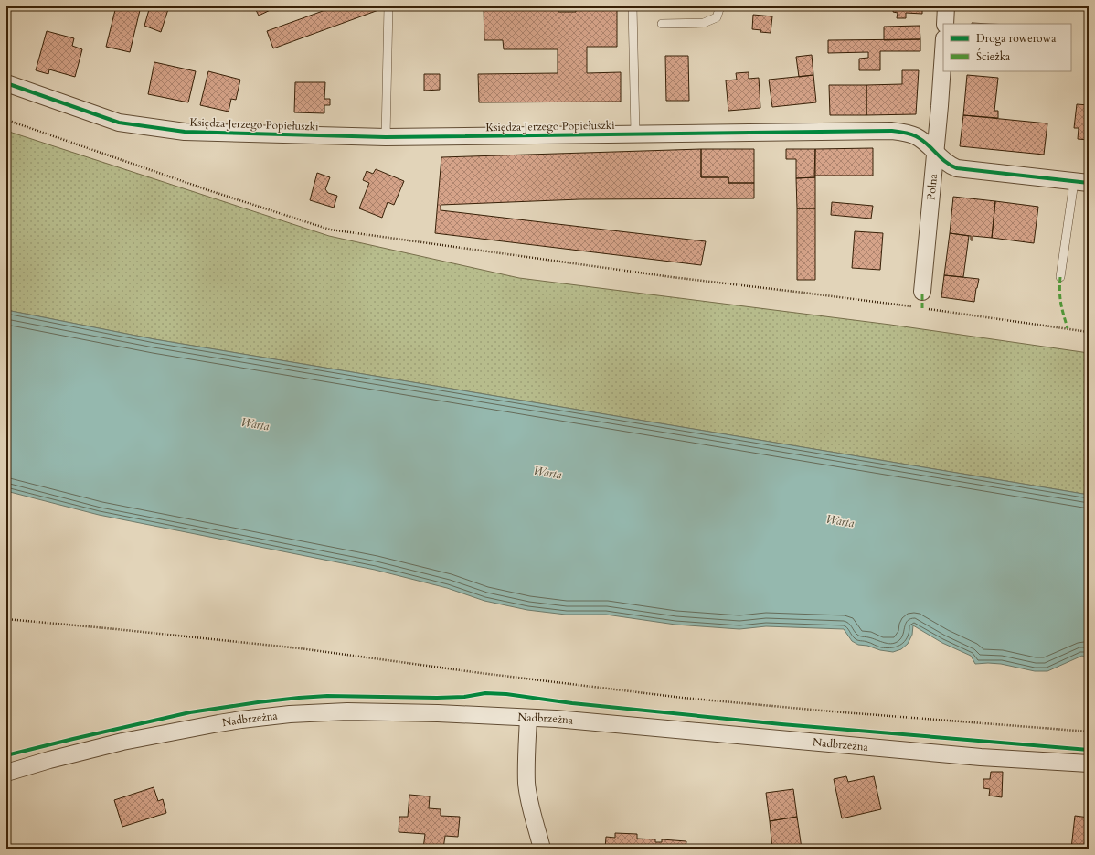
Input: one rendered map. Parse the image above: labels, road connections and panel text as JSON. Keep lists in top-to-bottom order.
{
  "streets": {
    "street": ["Księdza Jerzego Popiełuszki", "Polna", "Nadbrzeżna"]
  },
  "crossings": [
    ["Księdza Jerzego Popiełuszki", "Polna"]
  ],
  "water": ["Warta"],
  "legend": ["Droga rowerowa", "Ścieżka"]
}
